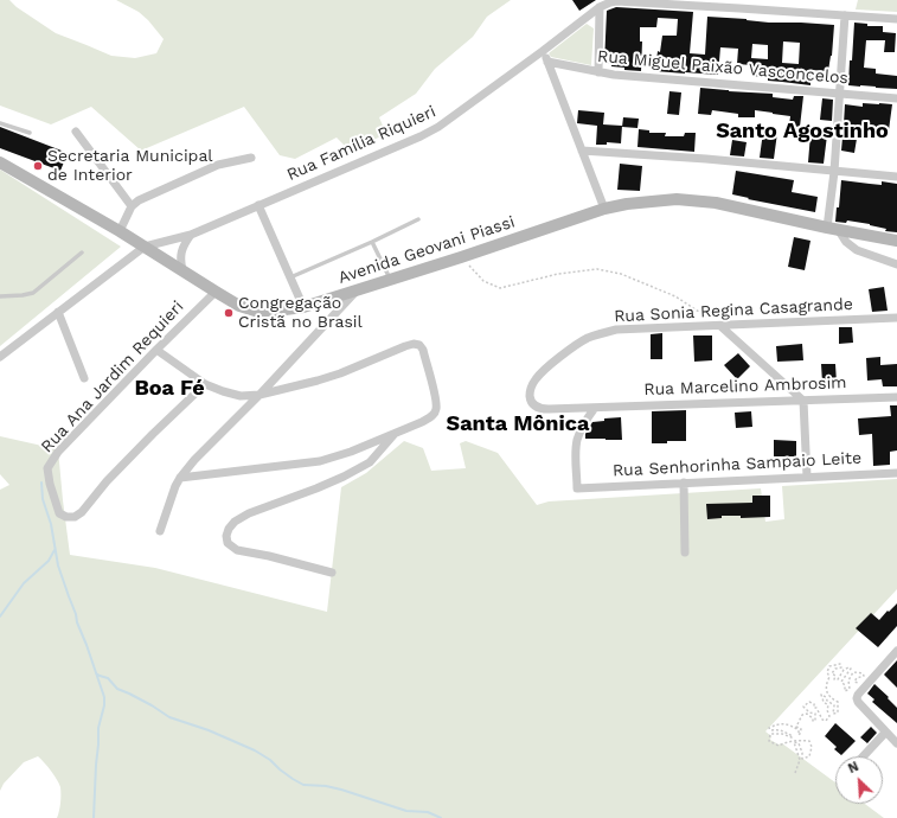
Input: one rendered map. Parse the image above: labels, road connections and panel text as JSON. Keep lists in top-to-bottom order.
{
  "streets": {
    "main road": ["Avenida Geovani Piassi"],
    "street": [
      "Rua Miguel Paixão Vasconcelos",
      "Rua Família Riquieri",
      "Rua Sonia Regina Casagrande",
      "Rua Ana Jardim Requieri",
      "Rua Marcelino Ambrosim",
      "Rua Senhorinha Sampaio Leite"
    ]
  },
  "crossings": [
    ["Rua Família Riquieri", "Avenida Geovani Piassi"],
    ["Avenida Geovani Piassi", "Rua Ana Jardim Requieri"],
    ["Rua Sonia Regina Casagrande", "Rua Marcelino Ambrosim"],
    ["Rua Sonia Regina Casagrande", "Rua Senhorinha Sampaio Leite"],
    ["Rua Marcelino Ambrosim", "Rua Senhorinha Sampaio Leite"]
  ],
  "districts": ["Santo Agostinho", "Boa Fé", "Santa Mônica"],
  "places": ["Secretaria Municipal de Interior", "Congregação Cristã no Brasil"],
  "north": "top left"
}
